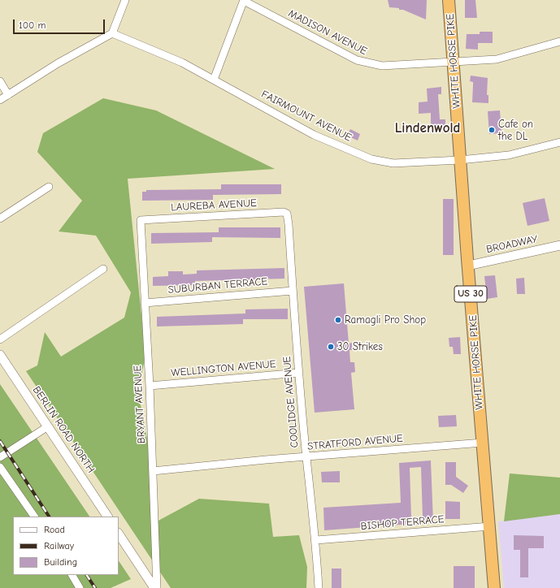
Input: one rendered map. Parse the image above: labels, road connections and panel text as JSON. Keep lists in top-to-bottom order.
{
  "streets": {
    "highway": ["WHITE HORSE PIKE", "US 30"],
    "street": [
      "MADISON AVENUE",
      "FAIRMOUNT AVENUE",
      "LAUREBA AVENUE",
      "BROADWAY",
      "SUBURBAN TERRACE",
      "WELLINGTON AVENUE",
      "COOLIDGE AVENUE",
      "BRYANT AVENUE",
      "BERLIN ROAD NORTH",
      "STRATFORD AVENUE",
      "BISHOP TERRACE"
    ]
  },
  "crossings": [
    ["MADISON AVENUE", "WHITE HORSE PIKE"],
    ["WHITE HORSE PIKE", "FAIRMOUNT AVENUE"],
    ["WHITE HORSE PIKE", "BROADWAY"],
    ["WHITE HORSE PIKE", "STRATFORD AVENUE"],
    ["WHITE HORSE PIKE", "BISHOP TERRACE"],
    ["LAUREBA AVENUE", "COOLIDGE AVENUE"],
    ["LAUREBA AVENUE", "BRYANT AVENUE"],
    ["SUBURBAN TERRACE", "COOLIDGE AVENUE"],
    ["SUBURBAN TERRACE", "BRYANT AVENUE"],
    ["WELLINGTON AVENUE", "COOLIDGE AVENUE"],
    ["WELLINGTON AVENUE", "BRYANT AVENUE"],
    ["COOLIDGE AVENUE", "STRATFORD AVENUE"],
    ["COOLIDGE AVENUE", "BISHOP TERRACE"],
    ["BRYANT AVENUE", "STRATFORD AVENUE"]
  ],
  "districts": ["Lindenwold"],
  "places": ["Cafe on the DL", "Ramagli Pro Shop", "30 Strikes"],
  "legend": ["Road", "Railway", "Building"],
  "scale_bar": "100 m"
}
